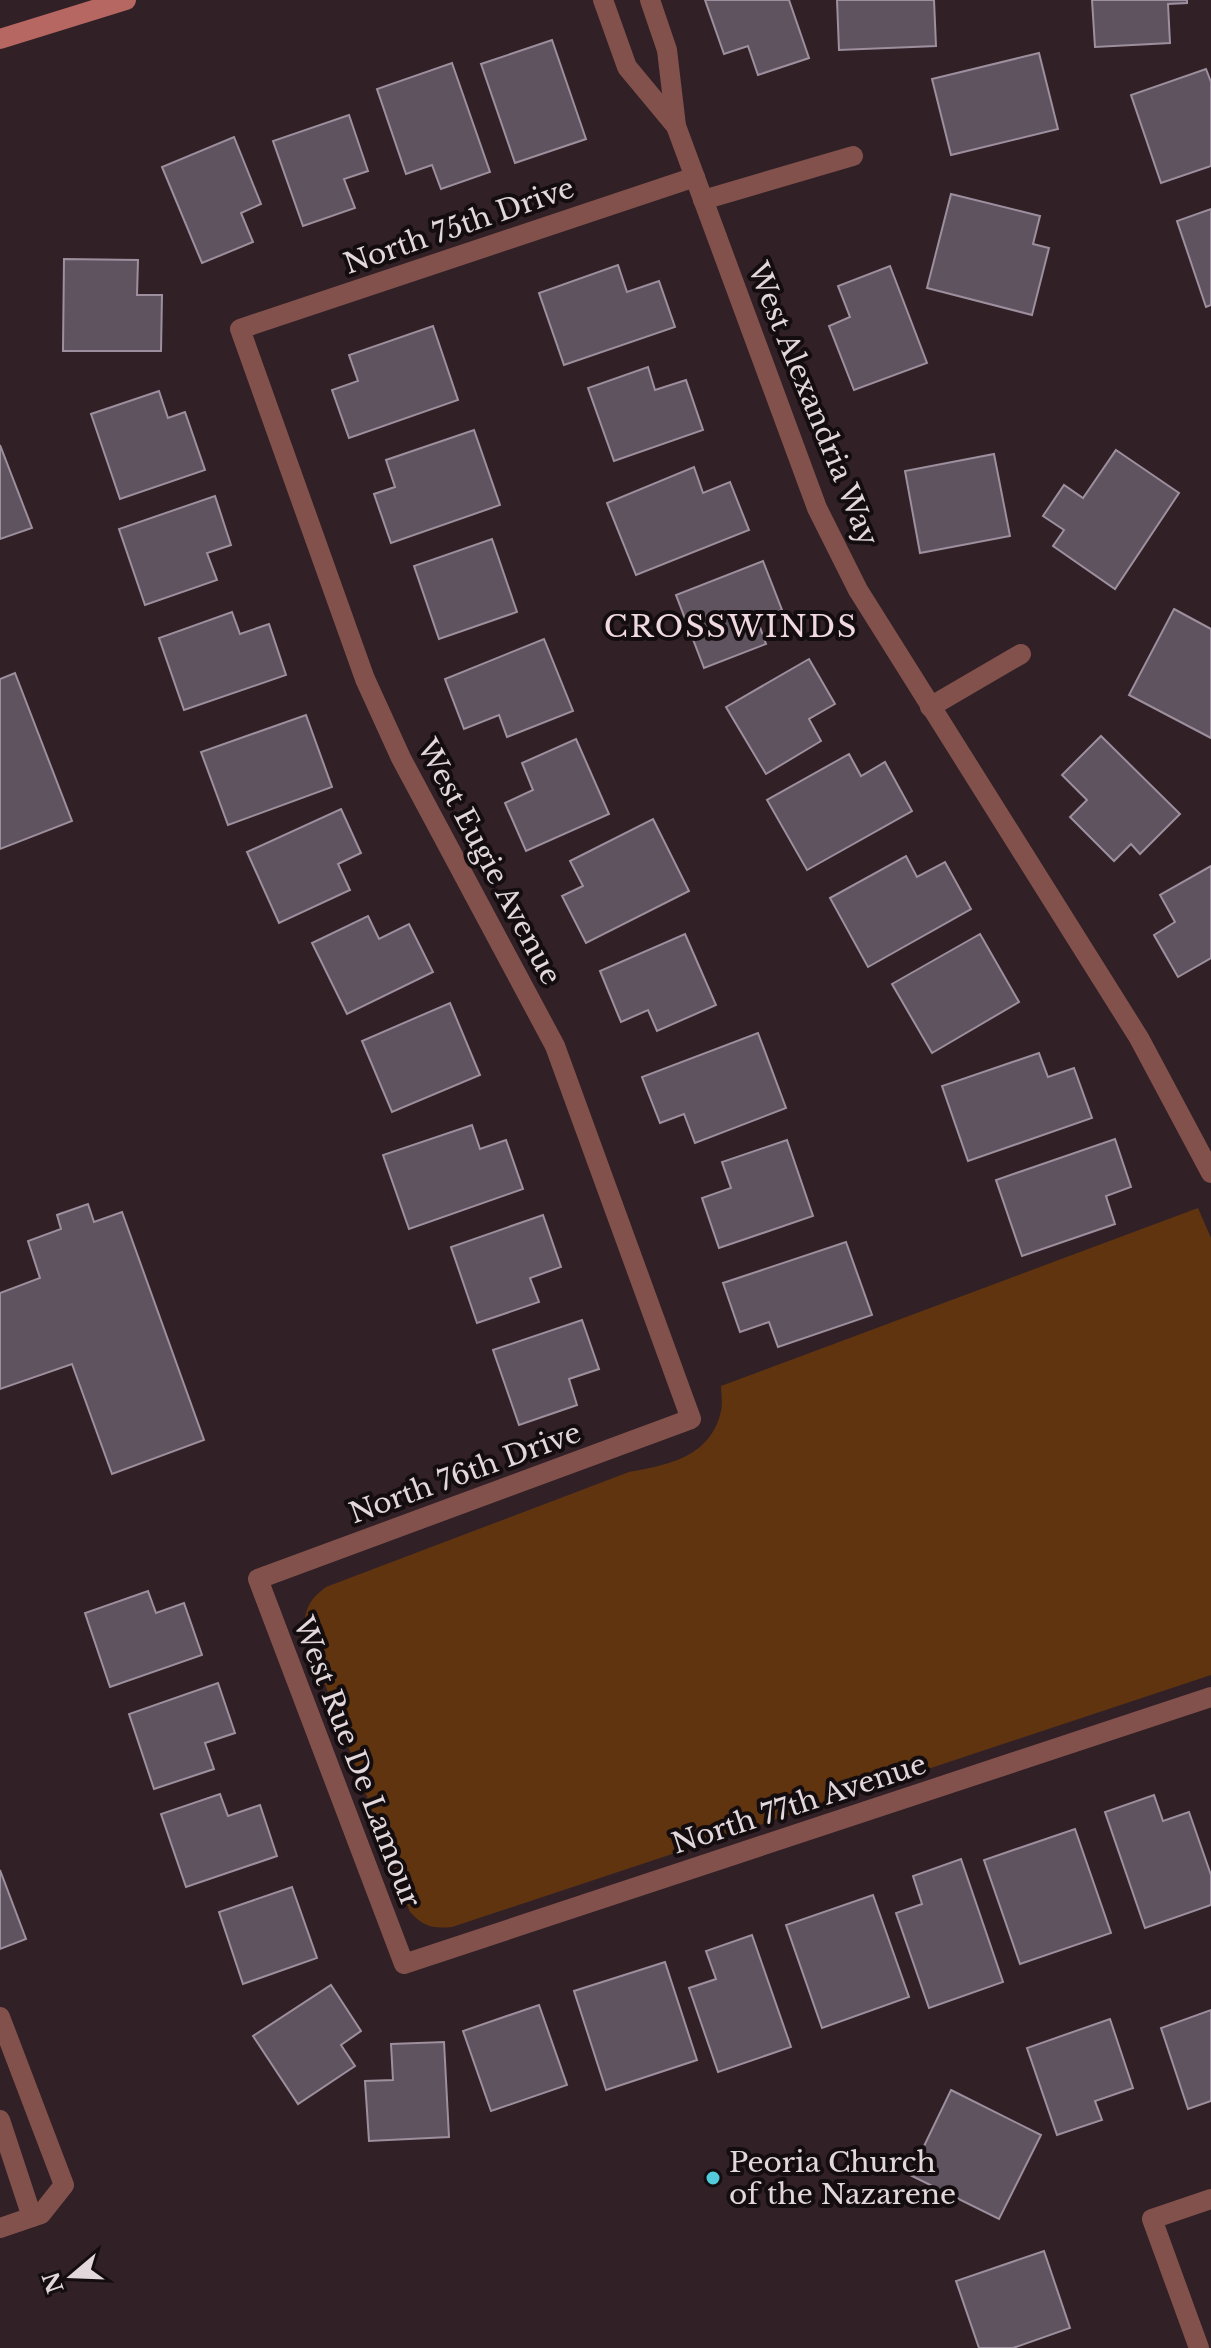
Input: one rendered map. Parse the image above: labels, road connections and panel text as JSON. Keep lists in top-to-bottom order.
{
  "streets": {
    "street": [
      "North 75th Drive",
      "West Alexandria Way",
      "West Eugie Avenue",
      "North 76th Drive",
      "West Rue De Lamour",
      "North 77th Avenue"
    ]
  },
  "crossings": [
    ["North 75th Drive", "West Alexandria Way"],
    ["North 75th Drive", "West Eugie Avenue"],
    ["West Eugie Avenue", "North 76th Drive"],
    ["North 76th Drive", "West Rue De Lamour"],
    ["West Rue De Lamour", "North 77th Avenue"]
  ],
  "districts": ["CROSSWINDS"],
  "places": ["Peoria Church of the Nazarene"],
  "north": "left"
}
